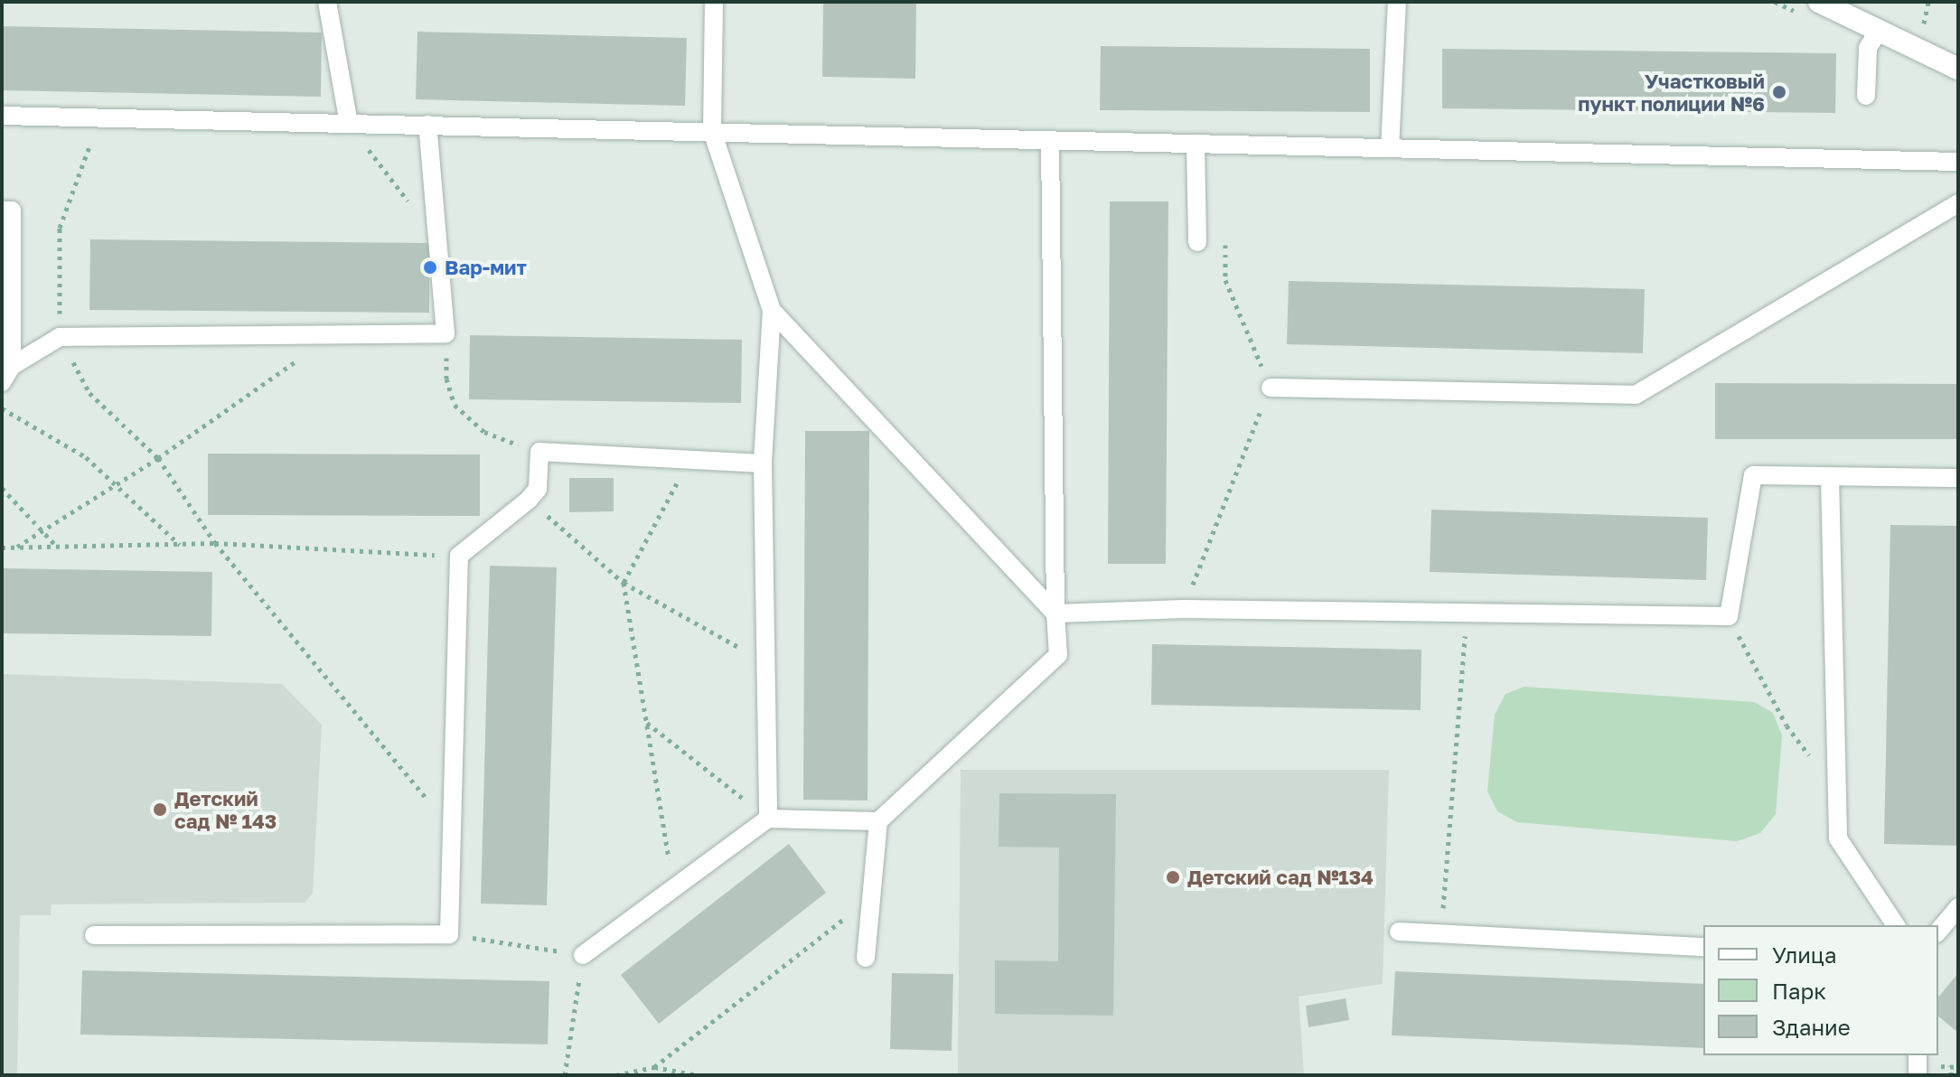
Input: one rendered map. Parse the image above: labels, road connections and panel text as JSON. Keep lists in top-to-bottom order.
{
  "places": [
    "Участковый пункт полиции №6",
    "Вар-мит",
    "Детский сад № 143",
    "Детский сад №134"
  ],
  "legend": ["Улица", "Парк", "Здание"]
}
